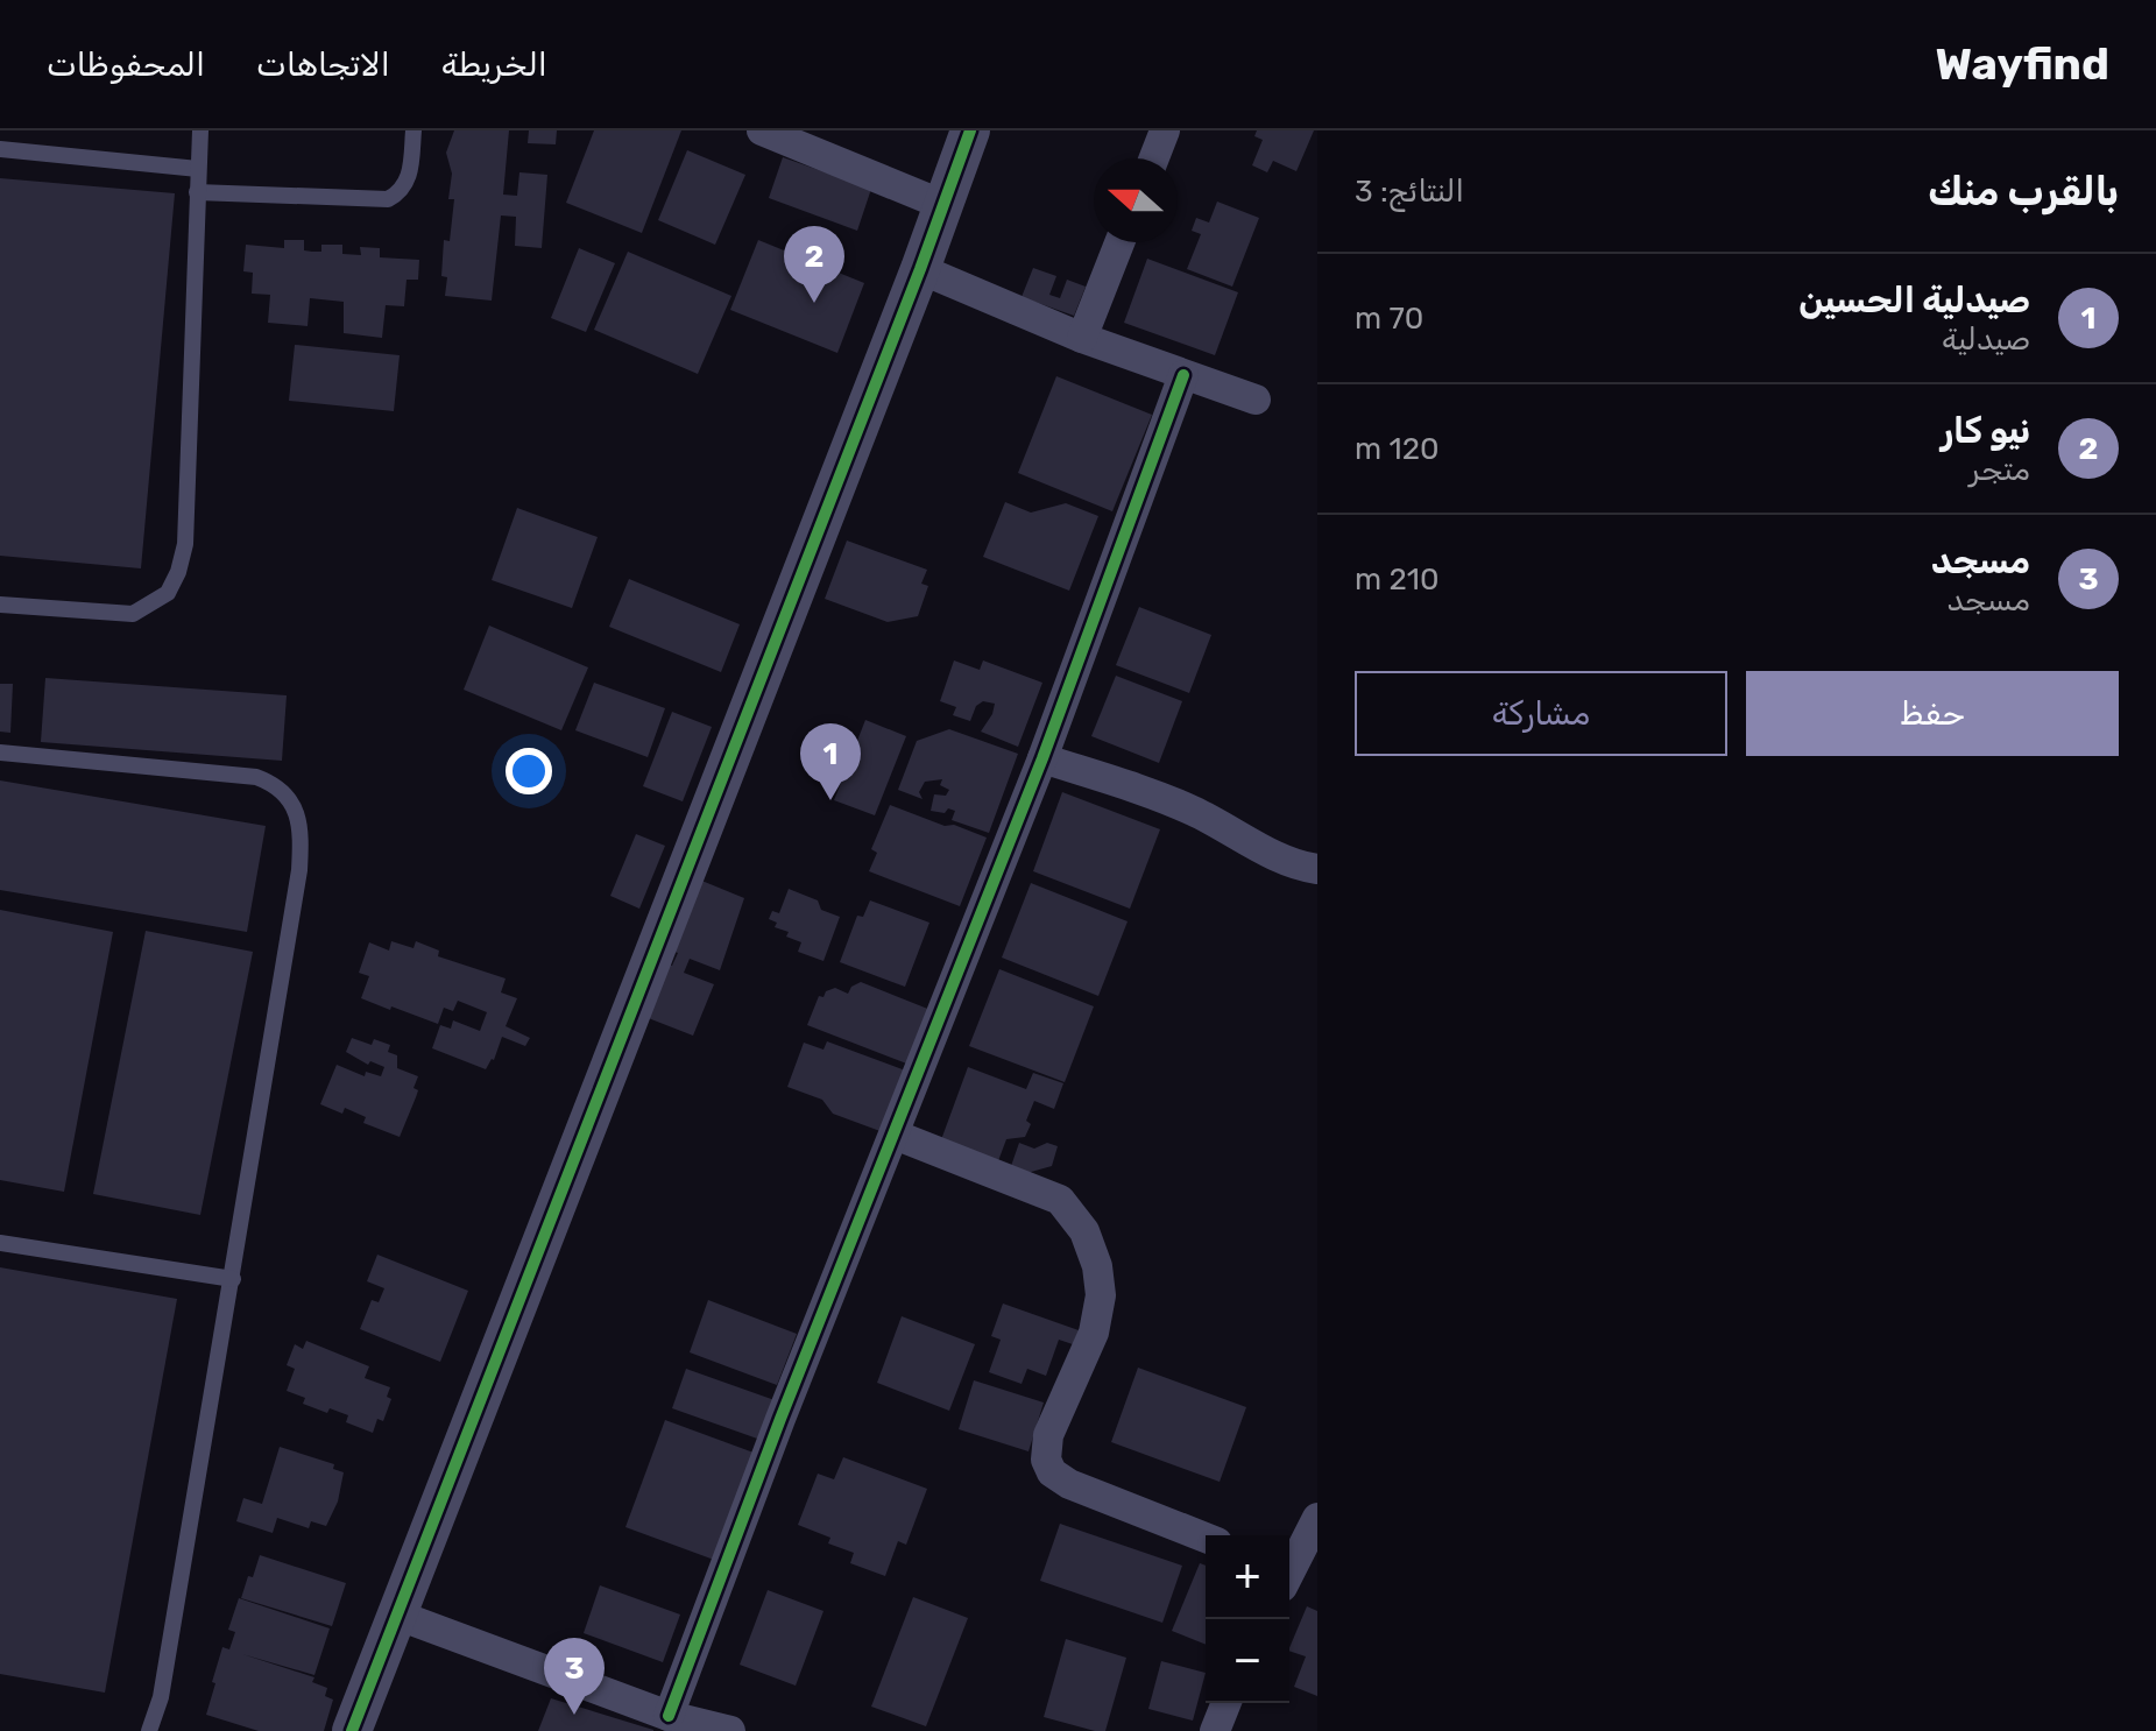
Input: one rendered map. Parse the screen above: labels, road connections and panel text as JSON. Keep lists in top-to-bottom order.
{
  "north": "left",
  "page": {
    "header": "Wayfind",
    "nav": ["الخريطة", "الاتجاهات", "المحفوظات"],
    "heading": ["بالقرب منك", "النتائج: 3"],
    "pins": ["2", "1", "3"],
    "list": [
      {
        "mark": "1",
        "name": "صيدلية الحسين",
        "note": "صيدلية",
        "value": "70 m"
      },
      {
        "mark": "2",
        "name": "نيو كار",
        "note": "متجر",
        "value": "120 m"
      },
      {
        "mark": "3",
        "name": "مسجد",
        "note": "مسجد",
        "value": "210 m"
      }
    ],
    "buttons": ["حفظ", "مشاركة"],
    "map_buttons": ["+", "−"]
  }
}
